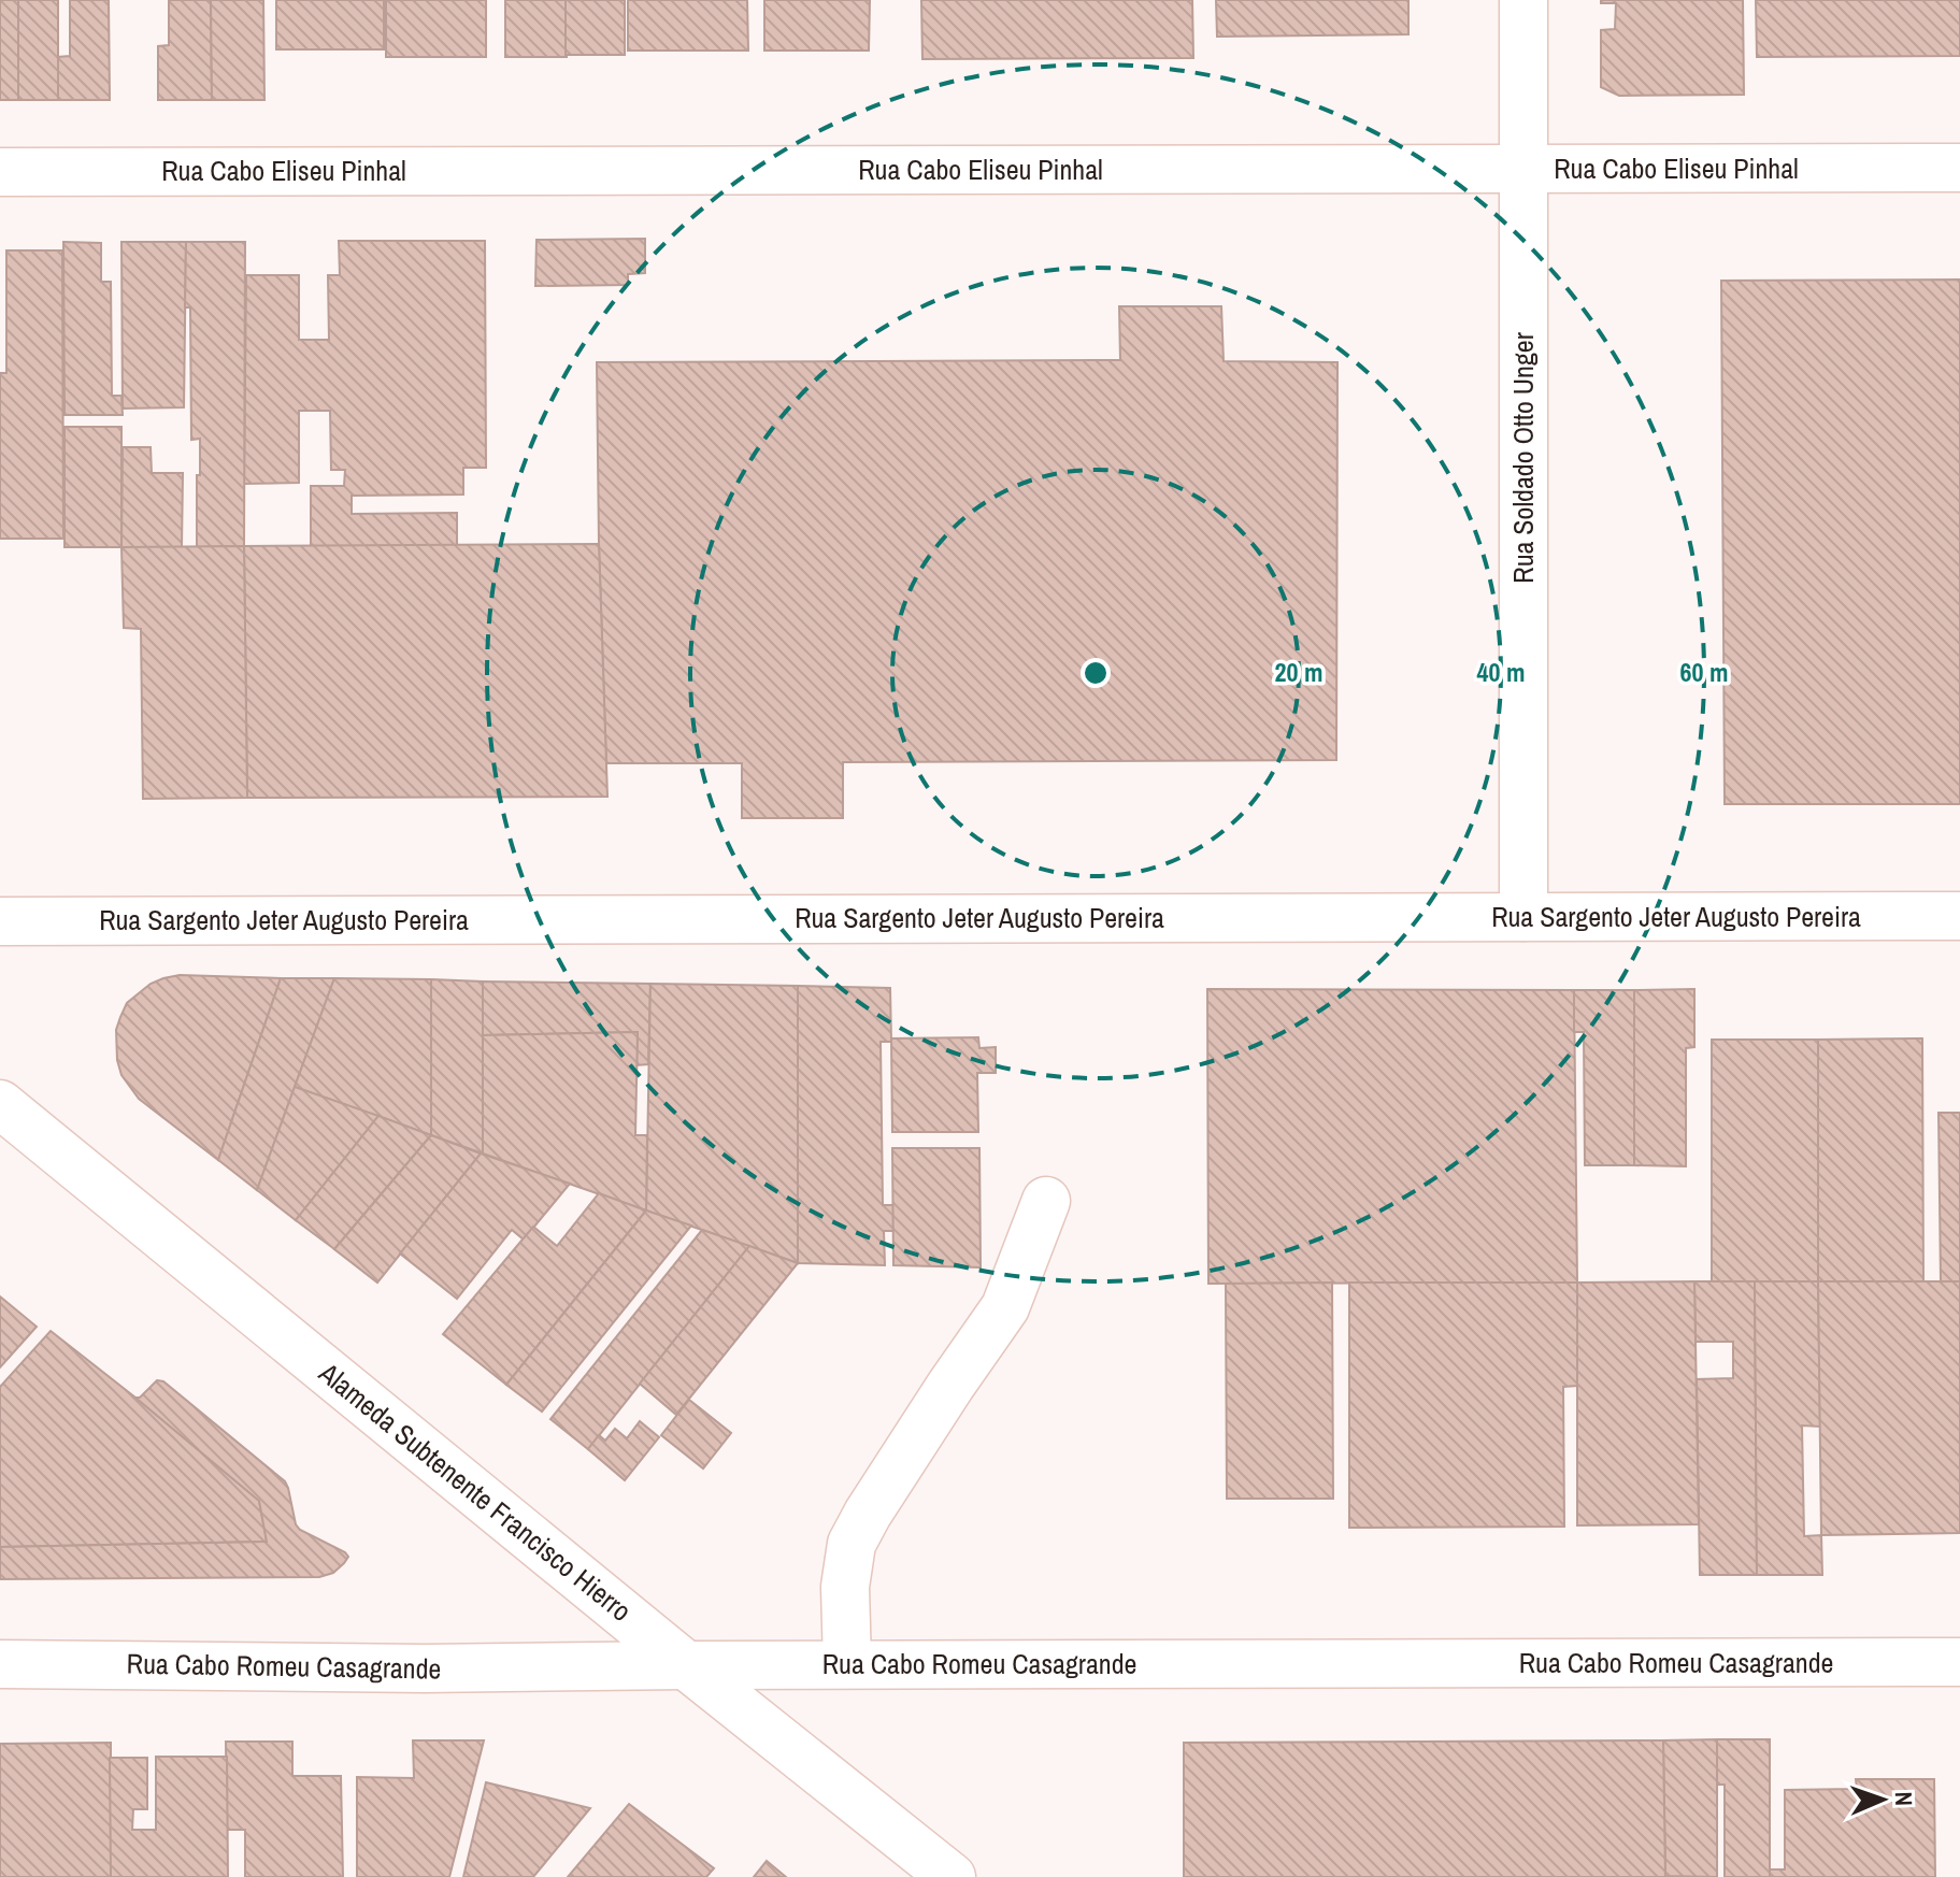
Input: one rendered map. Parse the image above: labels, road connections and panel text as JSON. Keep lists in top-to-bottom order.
{
  "streets": {
    "street": [
      "Rua Cabo Eliseu Pinhal",
      "Rua Soldado Otto Unger",
      "Rua Sargento Jeter Augusto Pereira",
      "Alameda Subtenente Francisco Hierro",
      "Rua Cabo Romeu Casagrande"
    ]
  },
  "crossings": [
    ["Rua Cabo Eliseu Pinhal", "Rua Soldado Otto Unger"],
    ["Rua Soldado Otto Unger", "Rua Sargento Jeter Augusto Pereira"],
    ["Alameda Subtenente Francisco Hierro", "Rua Cabo Romeu Casagrande"]
  ],
  "north": "right",
  "rings": ["20 m", "40 m", "60 m"]
}
